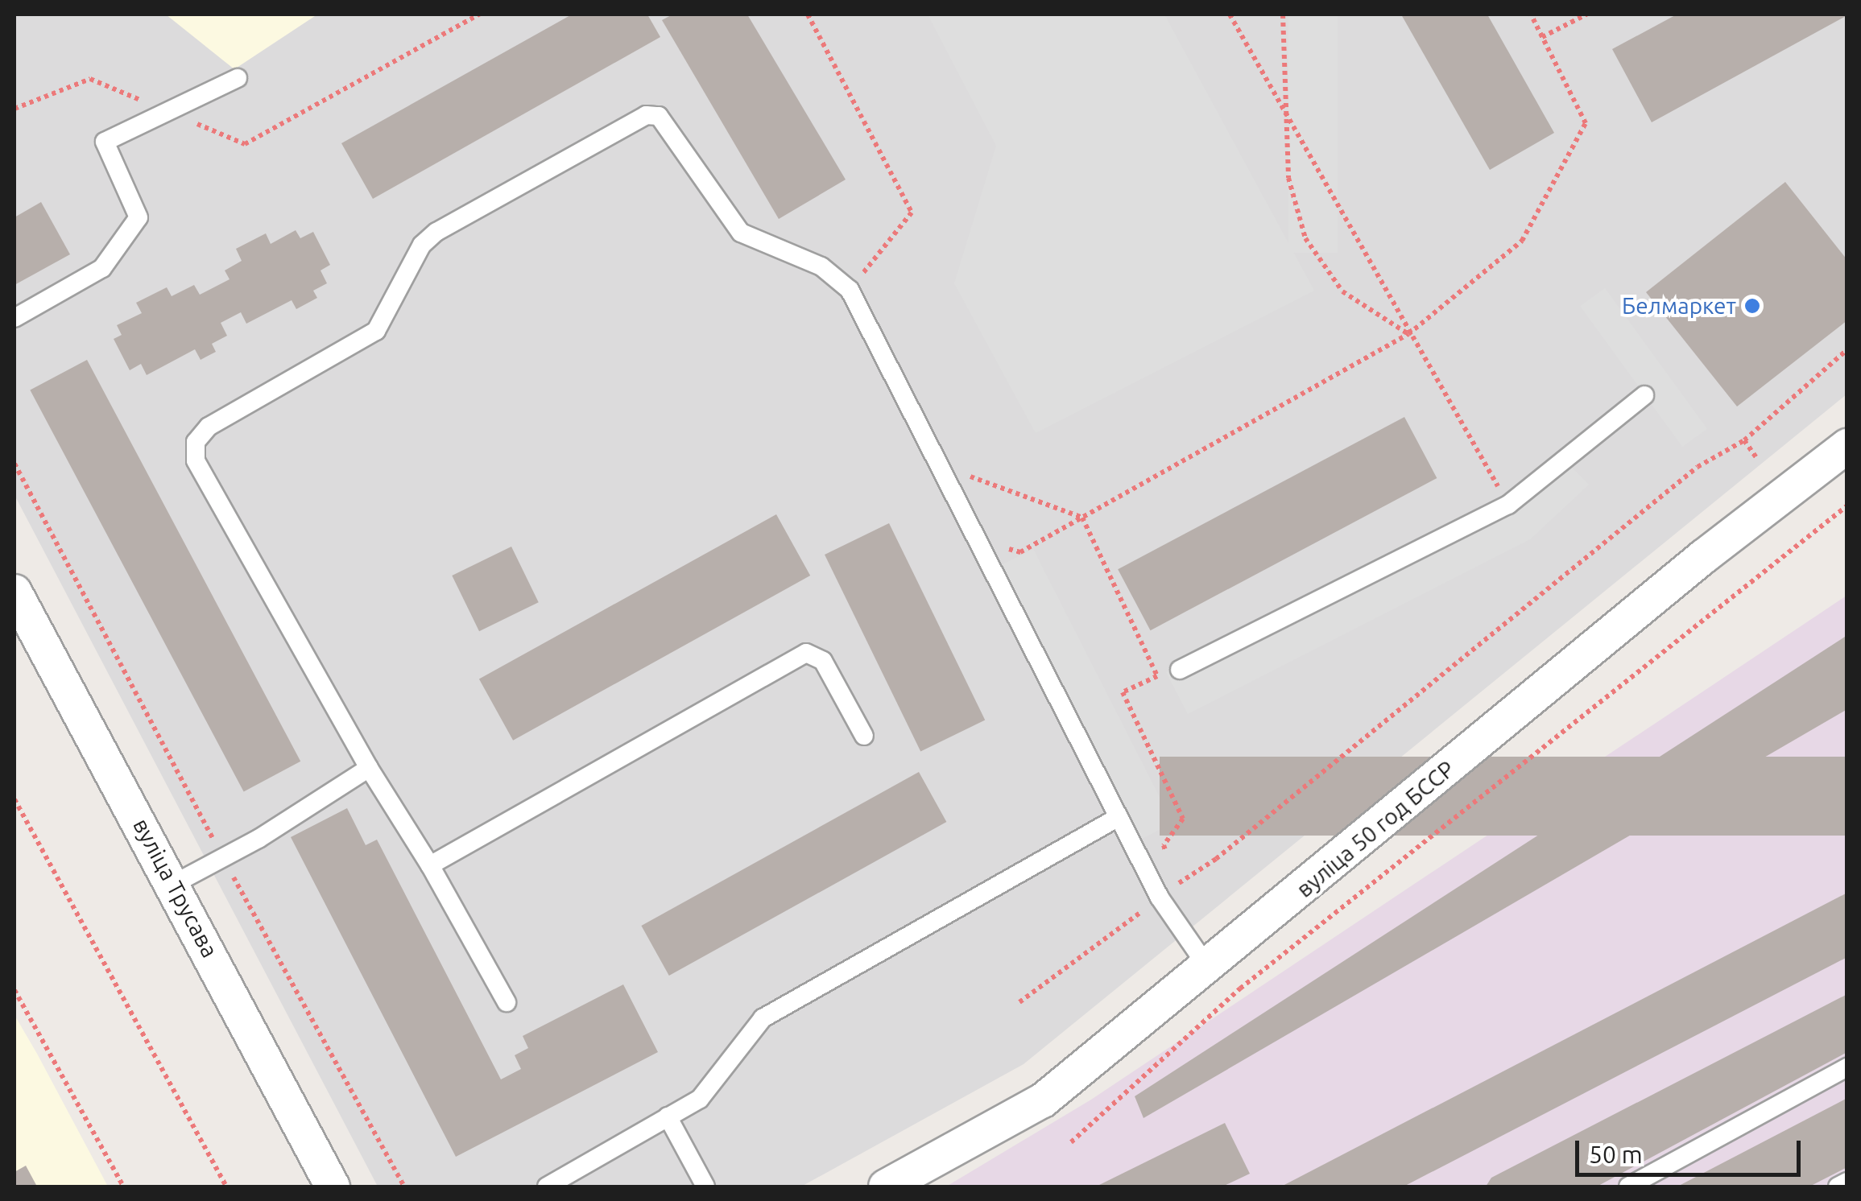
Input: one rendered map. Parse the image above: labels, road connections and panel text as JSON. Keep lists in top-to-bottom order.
{
  "streets": {
    "street": ["вуліца 50 год БССР", "вуліца Трусава"]
  },
  "places": ["Белмаркет"],
  "scale_bar": "50 m"
}
